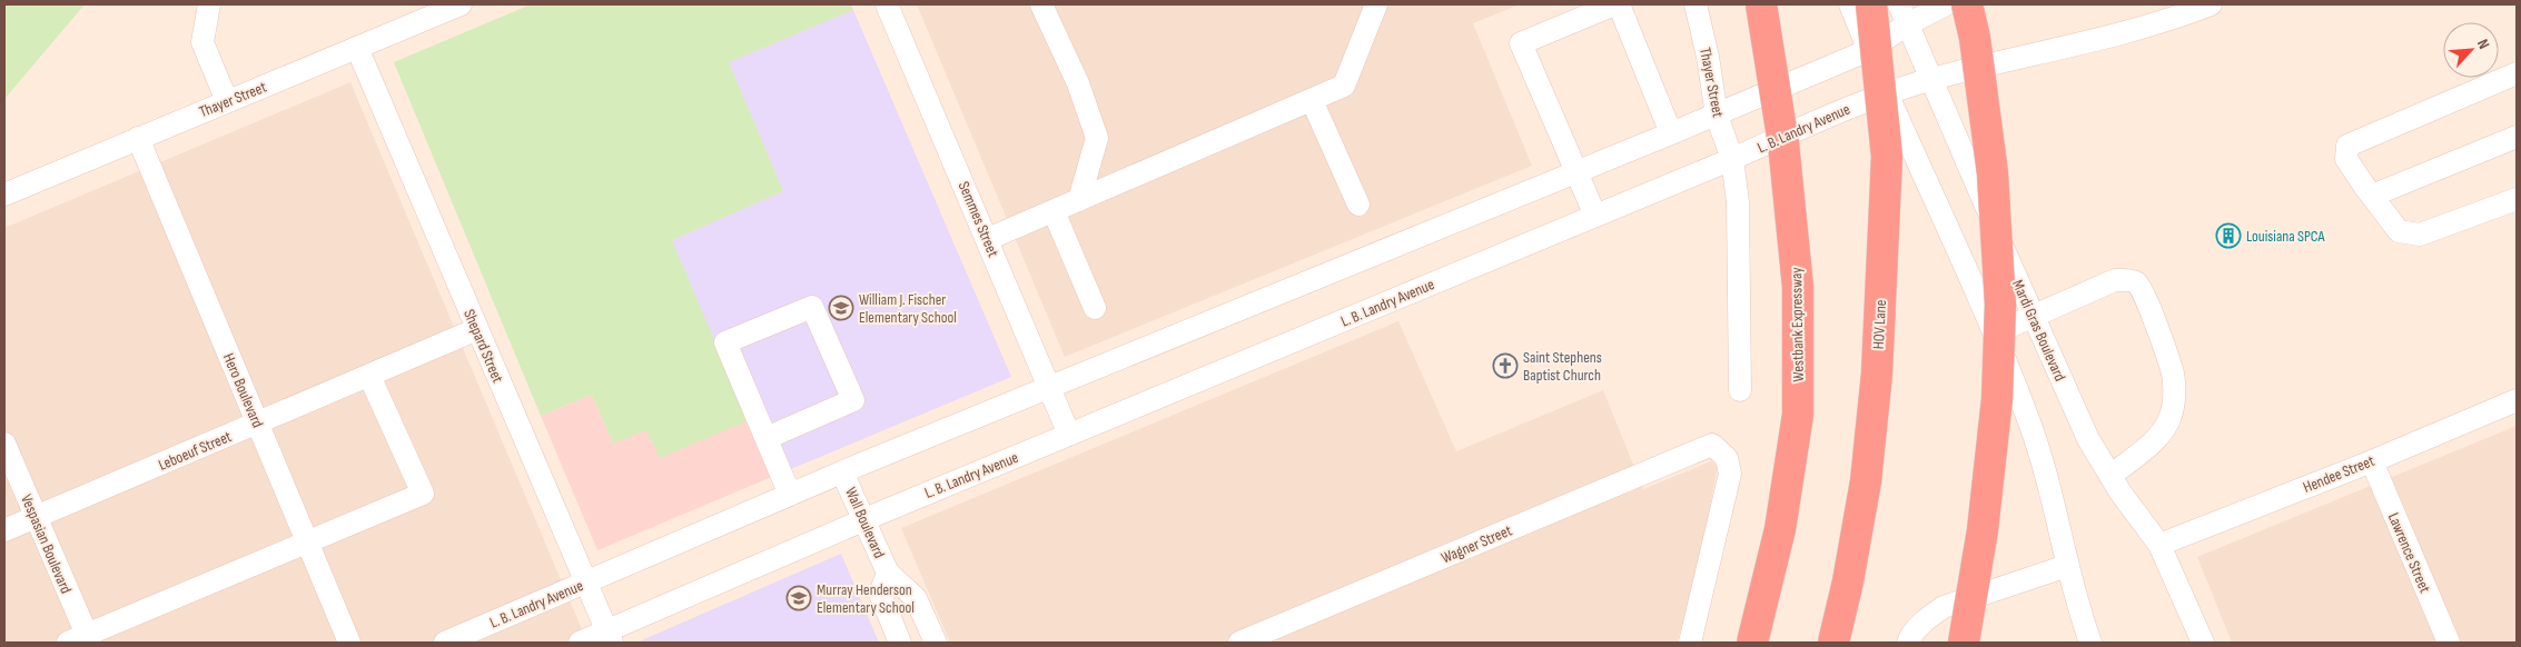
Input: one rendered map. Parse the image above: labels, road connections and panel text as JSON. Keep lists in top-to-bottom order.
{
  "streets": {
    "highway": ["Westbank Expressway", "HOV Lane"],
    "street": [
      "Thayer Street",
      "L. B. Landry Avenue",
      "Semmes Street",
      "Mardi Gras Boulevard",
      "Shepard Street",
      "Hero Boulevard",
      "Leboeuf Street",
      "Hendee Street",
      "Wall Boulevard",
      "Vespasian Boulevard",
      "Wagner Street",
      "Lawrence Street"
    ]
  },
  "crossings": [
    ["Thayer Street", "L. B. Landry Avenue"],
    ["Thayer Street", "Shepard Street"],
    ["Thayer Street", "Hero Boulevard"],
    ["L. B. Landry Avenue", "Semmes Street"],
    ["L. B. Landry Avenue", "Mardi Gras Boulevard"],
    ["L. B. Landry Avenue", "Shepard Street"],
    ["L. B. Landry Avenue", "Wall Boulevard"],
    ["Mardi Gras Boulevard", "Hendee Street"],
    ["Shepard Street", "Leboeuf Street"],
    ["Hero Boulevard", "Leboeuf Street"],
    ["Leboeuf Street", "Vespasian Boulevard"],
    ["Hendee Street", "Lawrence Street"]
  ],
  "places": {
    "building": ["Louisiana SPCA"],
    "school or university": ["William J. Fischer Elementary School", "Murray Henderson Elementary School"],
    "church": ["Saint Stephens Baptist Church"]
  },
  "north": "top right"
}
